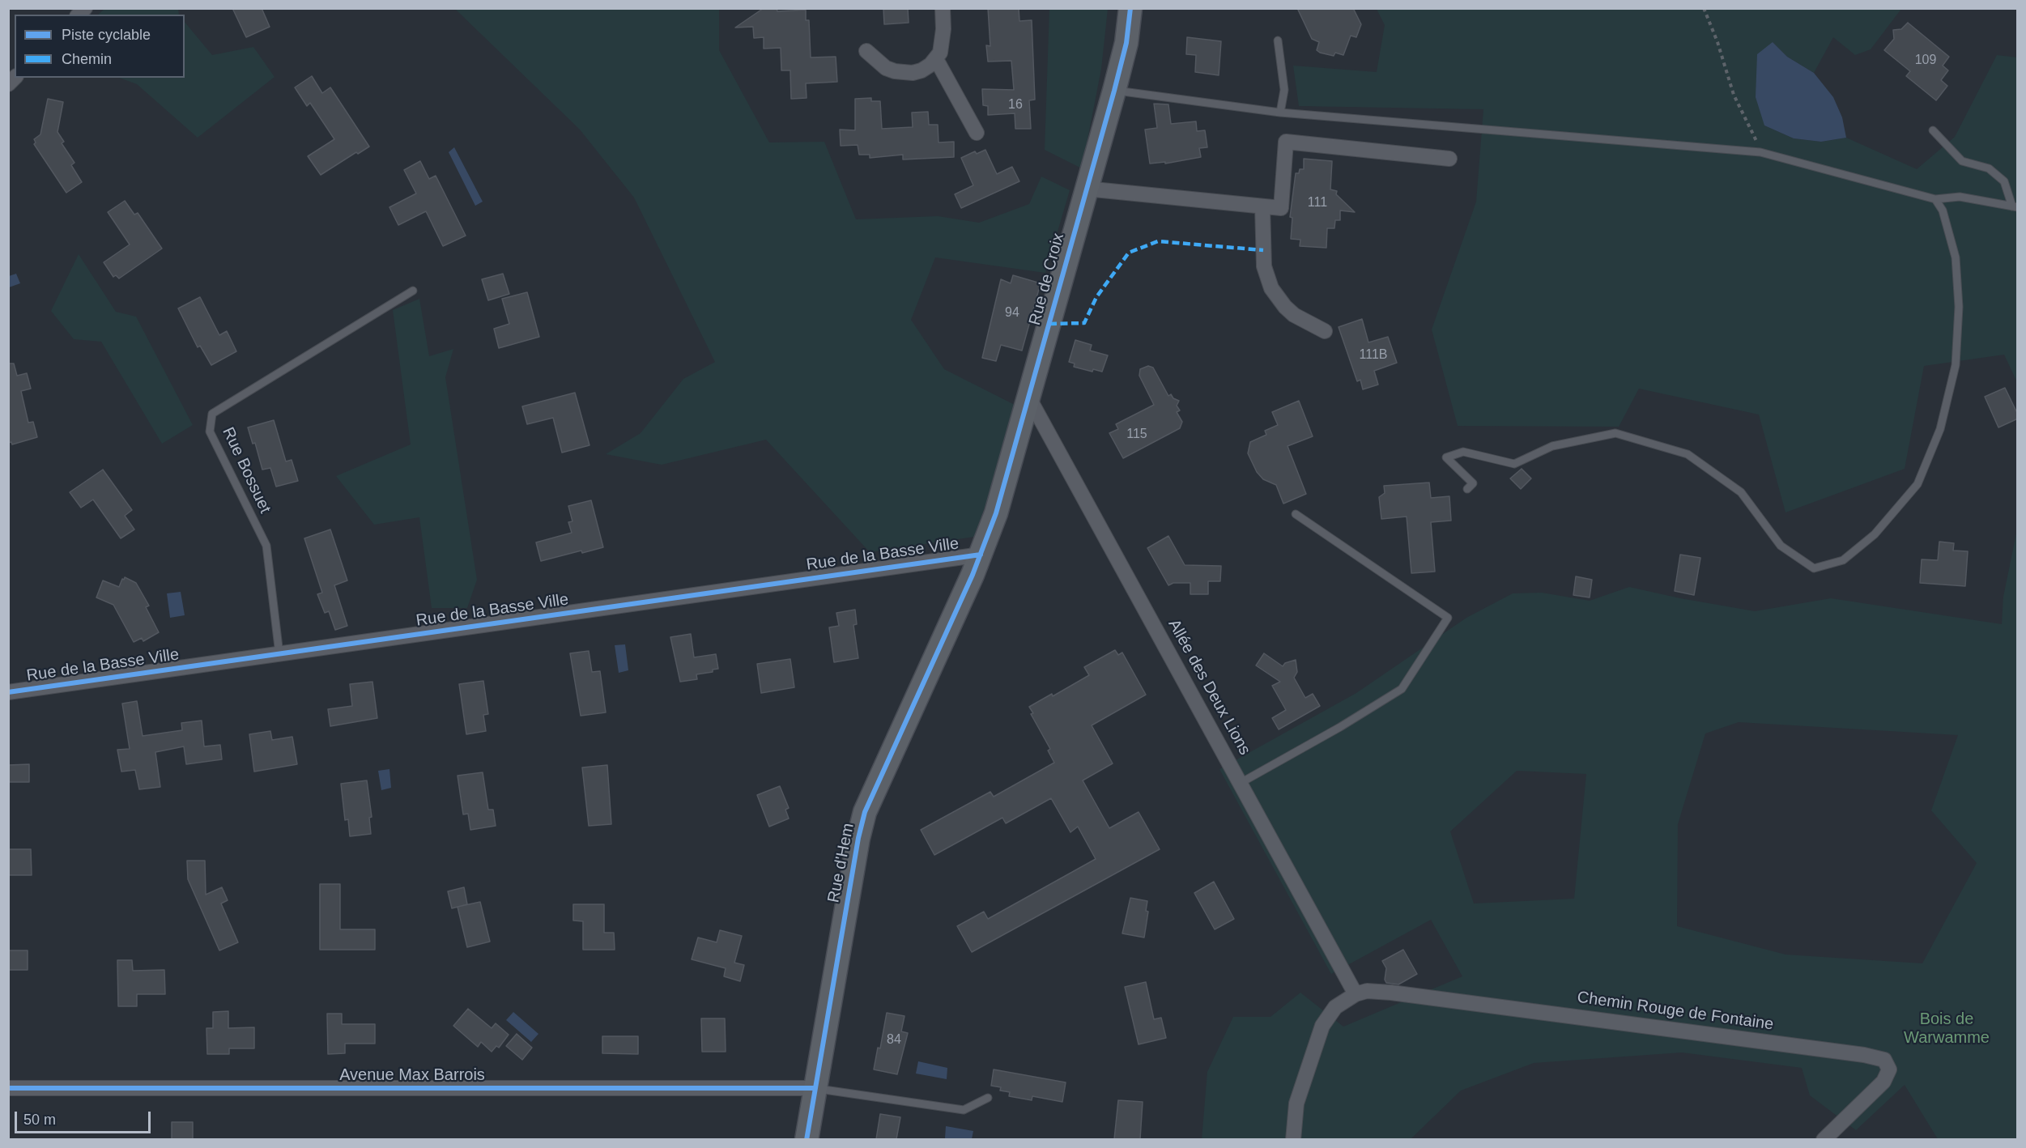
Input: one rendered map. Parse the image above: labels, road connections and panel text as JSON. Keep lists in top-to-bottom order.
{
  "streets": {
    "main road": ["Rue de Croix", "Rue d'Hem"],
    "street": [
      "Rue de la Basse Ville",
      "Allée des Deux Lions",
      "Chemin Rouge de Fontaine",
      "Avenue Max Barrois"
    ],
    "lane": ["Rue Bossuet"]
  },
  "crossings": [
    ["Rue de Croix", "Rue de la Basse Ville"],
    ["Rue de Croix", "Allée des Deux Lions"],
    ["Rue de Croix", "Rue d'Hem"],
    ["Rue Bossuet", "Rue de la Basse Ville"],
    ["Rue de la Basse Ville", "Rue d'Hem"],
    ["Allée des Deux Lions", "Chemin Rouge de Fontaine"],
    ["Rue d'Hem", "Avenue Max Barrois"]
  ],
  "parks": ["Bois de Warwamme"],
  "house_numbers": [
    "109",
    "16",
    "111",
    "94",
    "111B",
    "115",
    "84"
  ],
  "legend": ["Piste cyclable", "Chemin"],
  "scale_bar": "50 m"
}
